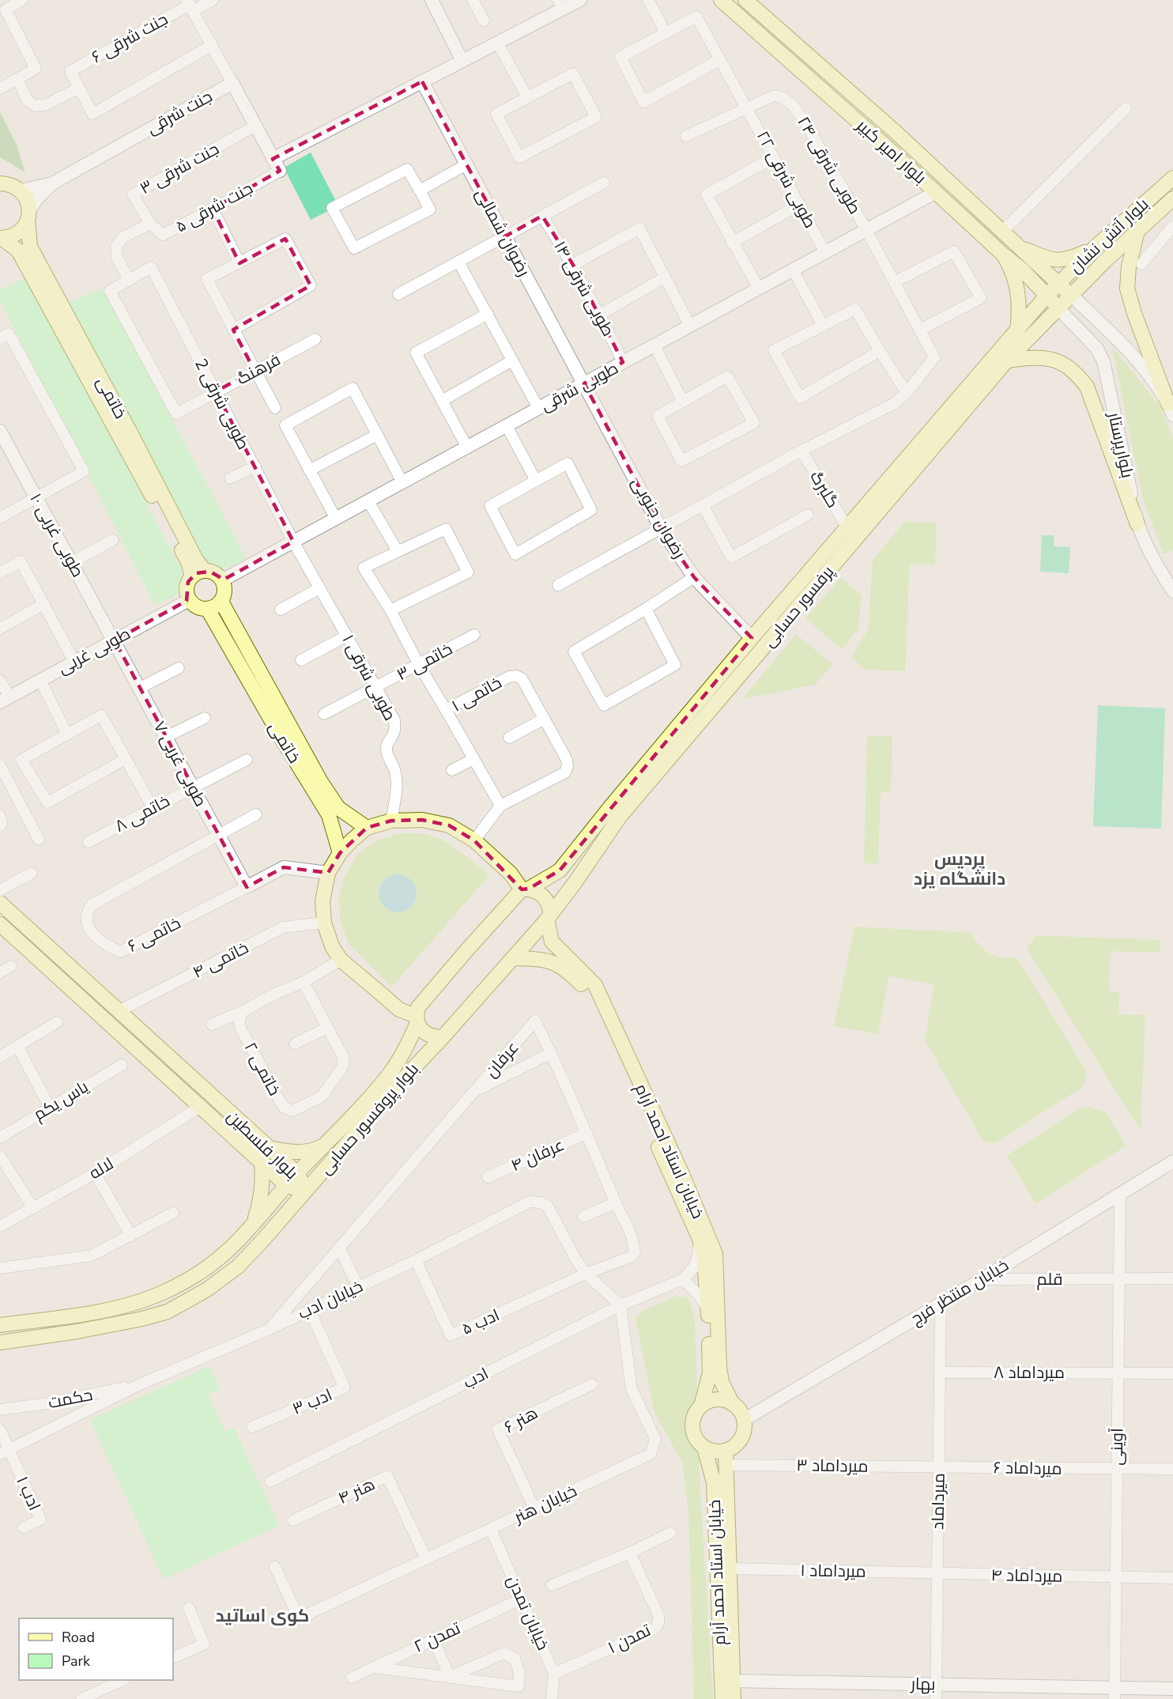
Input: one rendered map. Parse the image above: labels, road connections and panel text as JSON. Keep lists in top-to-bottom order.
{
  "streets": {
    "main road": [
      "بلوار امیر کبیر",
      "بلوار آتش نشان",
      "خاتمی",
      "پرفسور حسابی",
      "بلوار پروفسور حسابی",
      "بلوار فلسطین",
      "خیابان استاد احمد آرام"
    ],
    "street": [
      "جنت شرقی ۶",
      "جنت شرقی",
      "طوبی شرقی ۲۴",
      "جنت شرقی ۳",
      "طوبی شرقی ۲۲",
      "جنت شرقی ۵",
      "رضوان شمالی",
      "طوبی شرقی ۱۴",
      "فرهنگ",
      "طوبی شرقی",
      "طوبی شرقی 2",
      "بلوارپرستار",
      "گلبرگ",
      "رضوان جنوبی",
      "طوبی غربی ۱۰",
      "طوبی غربی",
      "خاتمی ۳",
      "طوبی شرقی ۱",
      "خاتمی ۱",
      "طوبی غربی ۷",
      "خاتمی ۸",
      "خاتمی ۶",
      "خاتمی ۴",
      "عرفان",
      "خاتمی ۲",
      "یاس یکم",
      "عرفان ۴",
      "لاله",
      "قلم",
      "خیابان منتظر فرج",
      "خیابان ادب",
      "ادب ۵",
      "میرداماد ۸",
      "ادب",
      "حکمت",
      "ادب ۳",
      "هنر ۶",
      "آوینی",
      "میرداماد ۳",
      "میرداماد ۶",
      "هنر ۴",
      "ادب ۱",
      "میرداماد",
      "خیابان هنر",
      "میرداماد ۱",
      "میرداماد ۴",
      "خیابان تمدن",
      "تمدن ۲",
      "تمدن ۱",
      "بهار"
    ]
  },
  "crossings": [
    ["جنت شرقی", "جنت شرقی ۳"],
    ["جنت شرقی", "جنت شرقی ۵"],
    ["بلوار امیر کبیر", "بلوار آتش نشان"],
    ["بلوار امیر کبیر", "طوبی شرقی"],
    ["بلوار امیر کبیر", "بلوارپرستار"],
    ["بلوار امیر کبیر", "پرفسور حسابی"],
    ["طوبی شرقی ۲۴", "طوبی شرقی ۲۲"],
    ["طوبی شرقی ۲۴", "طوبی شرقی"],
    ["جنت شرقی ۳", "جنت شرقی ۵"],
    ["طوبی شرقی ۲۲", "طوبی شرقی"],
    ["رضوان شمالی", "طوبی شرقی"],
    ["رضوان شمالی", "رضوان جنوبی"],
    ["بلوار آتش نشان", "بلوارپرستار"],
    ["بلوار آتش نشان", "پرفسور حسابی"],
    ["طوبی شرقی ۱۴", "طوبی شرقی"],
    ["فرهنگ", "طوبی شرقی 2"],
    ["طوبی شرقی", "خاتمی"],
    ["طوبی شرقی", "طوبی شرقی 2"],
    ["طوبی شرقی", "رضوان جنوبی"],
    ["طوبی شرقی", "طوبی غربی"],
    ["طوبی شرقی", "طوبی شرقی ۱"],
    ["خاتمی", "طوبی غربی"],
    ["طوبی شرقی 2", "طوبی شرقی ۱"],
    ["بلوارپرستار", "پرفسور حسابی"],
    ["گلبرگ", "پرفسور حسابی"],
    ["رضوان جنوبی", "پرفسور حسابی"],
    ["طوبی غربی ۱۰", "طوبی غربی"],
    ["طوبی غربی ۱۰", "طوبی غربی ۷"],
    ["پرفسور حسابی", "بلوار پروفسور حسابی"],
    ["پرفسور حسابی", "خیابان استاد احمد آرام"],
    ["طوبی غربی", "طوبی غربی ۷"],
    ["خاتمی ۳", "طوبی شرقی ۱"],
    ["طوبی غربی ۷", "خاتمی ۸"],
    ["طوبی غربی ۷", "خاتمی ۶"],
    ["خاتمی ۴", "بلوار فلسطین"],
    ["عرفان", "عرفان ۴"],
    ["عرفان", "خیابان ادب"],
    ["عرفان", "ادب ۵"],
    ["بلوار پروفسور حسابی", "بلوار فلسطین"],
    ["بلوار پروفسور حسابی", "خیابان استاد احمد آرام"],
    ["بلوار فلسطین", "لاله"],
    ["خیابان استاد احمد آرام", "خیابان منتظر فرج"],
    ["خیابان استاد احمد آرام", "میرداماد ۳"],
    ["خیابان استاد احمد آرام", "میرداماد ۱"],
    ["خیابان استاد احمد آرام", "بهار"],
    ["قلم", "خیابان منتظر فرج"],
    ["قلم", "آوینی"],
    ["خیابان منتظر فرج", "آوینی"],
    ["خیابان منتظر فرج", "میرداماد ۳"],
    ["خیابان منتظر فرج", "میرداماد"],
    ["خیابان ادب", "ادب ۵"],
    ["خیابان ادب", "ادب"],
    ["خیابان ادب", "حکمت"],
    ["خیابان ادب", "ادب ۳"],
    ["خیابان ادب", "ادب ۱"],
    ["خیابان ادب", "خیابان هنر"],
    ["میرداماد ۸", "آوینی"],
    ["میرداماد ۸", "میرداماد"],
    ["ادب", "خیابان هنر"],
    ["هنر ۶", "خیابان هنر"],
    ["آوینی", "میرداماد ۶"],
    ["آوینی", "میرداماد ۴"],
    ["آوینی", "بهار"],
    ["میرداماد ۳", "میرداماد ۶"],
    ["میرداماد ۳", "میرداماد"],
    ["میرداماد ۶", "میرداماد"],
    ["هنر ۴", "خیابان هنر"],
    ["میرداماد", "میرداماد ۱"],
    ["میرداماد", "میرداماد ۴"],
    ["میرداماد", "بهار"],
    ["خیابان هنر", "خیابان تمدن"],
    ["میرداماد ۱", "میرداماد ۴"],
    ["خیابان تمدن", "تمدن ۲"],
    ["خیابان تمدن", "تمدن ۱"]
  ],
  "districts": ["پردیس دانشگاه یزد", "کوی اساتید"],
  "legend": ["Road", "Park"]
}
